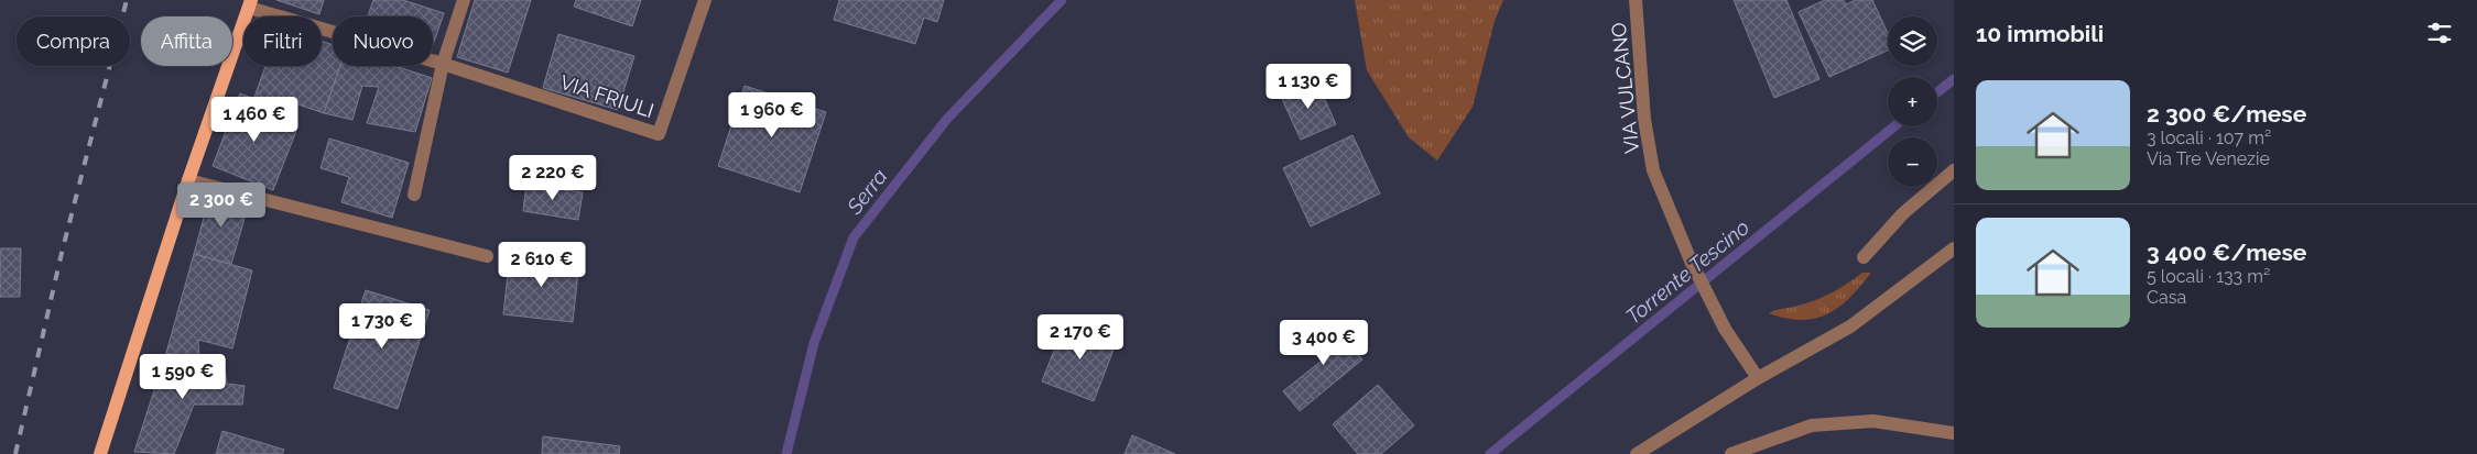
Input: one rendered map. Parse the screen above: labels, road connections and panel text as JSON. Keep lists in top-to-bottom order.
{
  "streets": {
    "street": ["VIA VULCANO", "VIA FRIULI"]
  },
  "water": ["Serra", "Torrente Tescino"],
  "page": {
    "heading": "10 immobili",
    "map_buttons": ["+", "−"],
    "chip": [
      "Compra",
      "Affitta",
      "Filtri",
      "Nuovo"
    ],
    "price": [
      "1 130 €",
      "1 960 €",
      "1 460 €",
      "2 220 €",
      "2 300 €",
      "2 610 €",
      "1 730 €",
      "2 170 €",
      "3 400 €",
      "1 590 €"
    ],
    "list": [
      {
        "name": "2 300 €/mese",
        "note": "3 locali · 107 m² · Via Tre Venezie"
      },
      {
        "name": "3 400 €/mese",
        "note": "5 locali · 133 m² · Casa"
      }
    ]
  }
}
